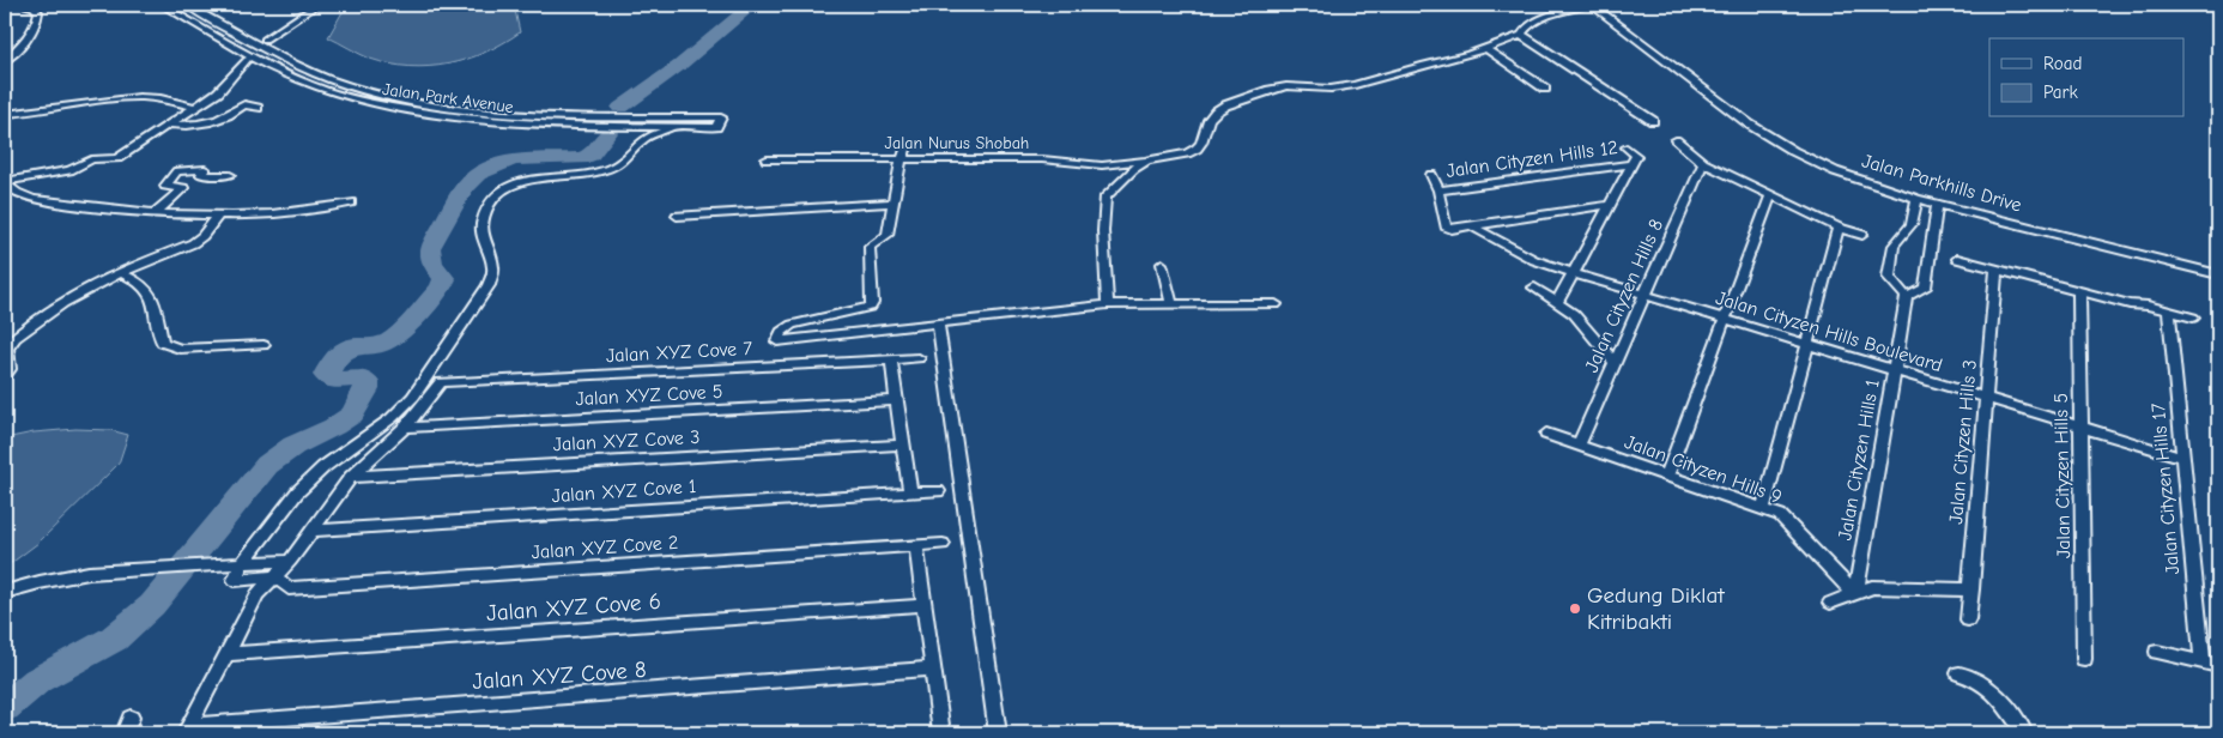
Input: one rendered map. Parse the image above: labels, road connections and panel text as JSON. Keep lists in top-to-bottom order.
{
  "streets": {
    "street": [
      "Jalan Park Avenue",
      "Jalan Nurus Shobah",
      "Jalan Cityzen Hills 12",
      "Jalan Parkhills Drive",
      "Jalan Cityzen Hills 8",
      "Jalan Cityzen Hills Boulevard",
      "Jalan XYZ Cove 7",
      "Jalan XYZ Cove 5",
      "Jalan XYZ Cove 3",
      "Jalan Cityzen Hills 3",
      "Jalan Cityzen Hills 1",
      "Jalan Cityzen Hills 9",
      "Jalan Cityzen Hills 5",
      "Jalan Cityzen Hills 17",
      "Jalan XYZ Cove 1",
      "Jalan XYZ Cove 2",
      "Jalan XYZ Cove 6",
      "Jalan XYZ Cove 8"
    ]
  },
  "crossings": [
    ["Jalan Nurus Shobah", "Jalan Parkhills Drive"],
    ["Jalan Cityzen Hills 12", "Jalan Cityzen Hills Boulevard"],
    ["Jalan Cityzen Hills 8", "Jalan Cityzen Hills Boulevard"],
    ["Jalan Cityzen Hills 8", "Jalan Cityzen Hills 9"],
    ["Jalan Cityzen Hills Boulevard", "Jalan Cityzen Hills 3"],
    ["Jalan Cityzen Hills Boulevard", "Jalan Cityzen Hills 1"],
    ["Jalan Cityzen Hills Boulevard", "Jalan Cityzen Hills 5"],
    ["Jalan Cityzen Hills Boulevard", "Jalan Cityzen Hills 17"],
    ["Jalan XYZ Cove 7", "Jalan XYZ Cove 5"],
    ["Jalan Cityzen Hills 1", "Jalan Cityzen Hills 9"]
  ],
  "places": ["Gedung Diklat Kitribakti"],
  "legend": ["Road", "Park"]
}
